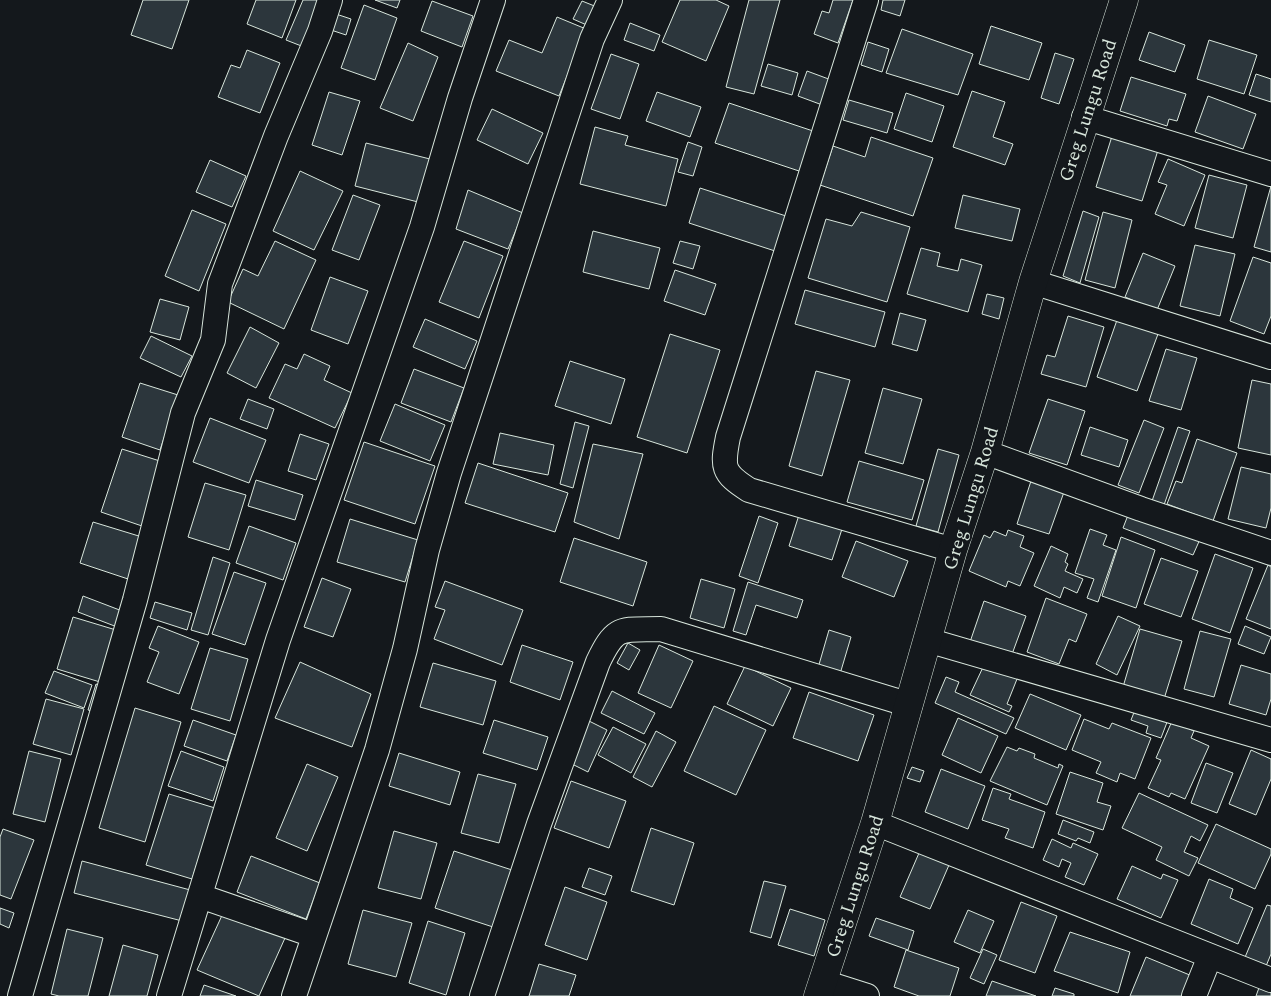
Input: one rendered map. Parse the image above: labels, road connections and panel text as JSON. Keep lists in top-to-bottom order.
{
  "streets": {
    "street": ["Greg Lungu Road"]
  }
}
